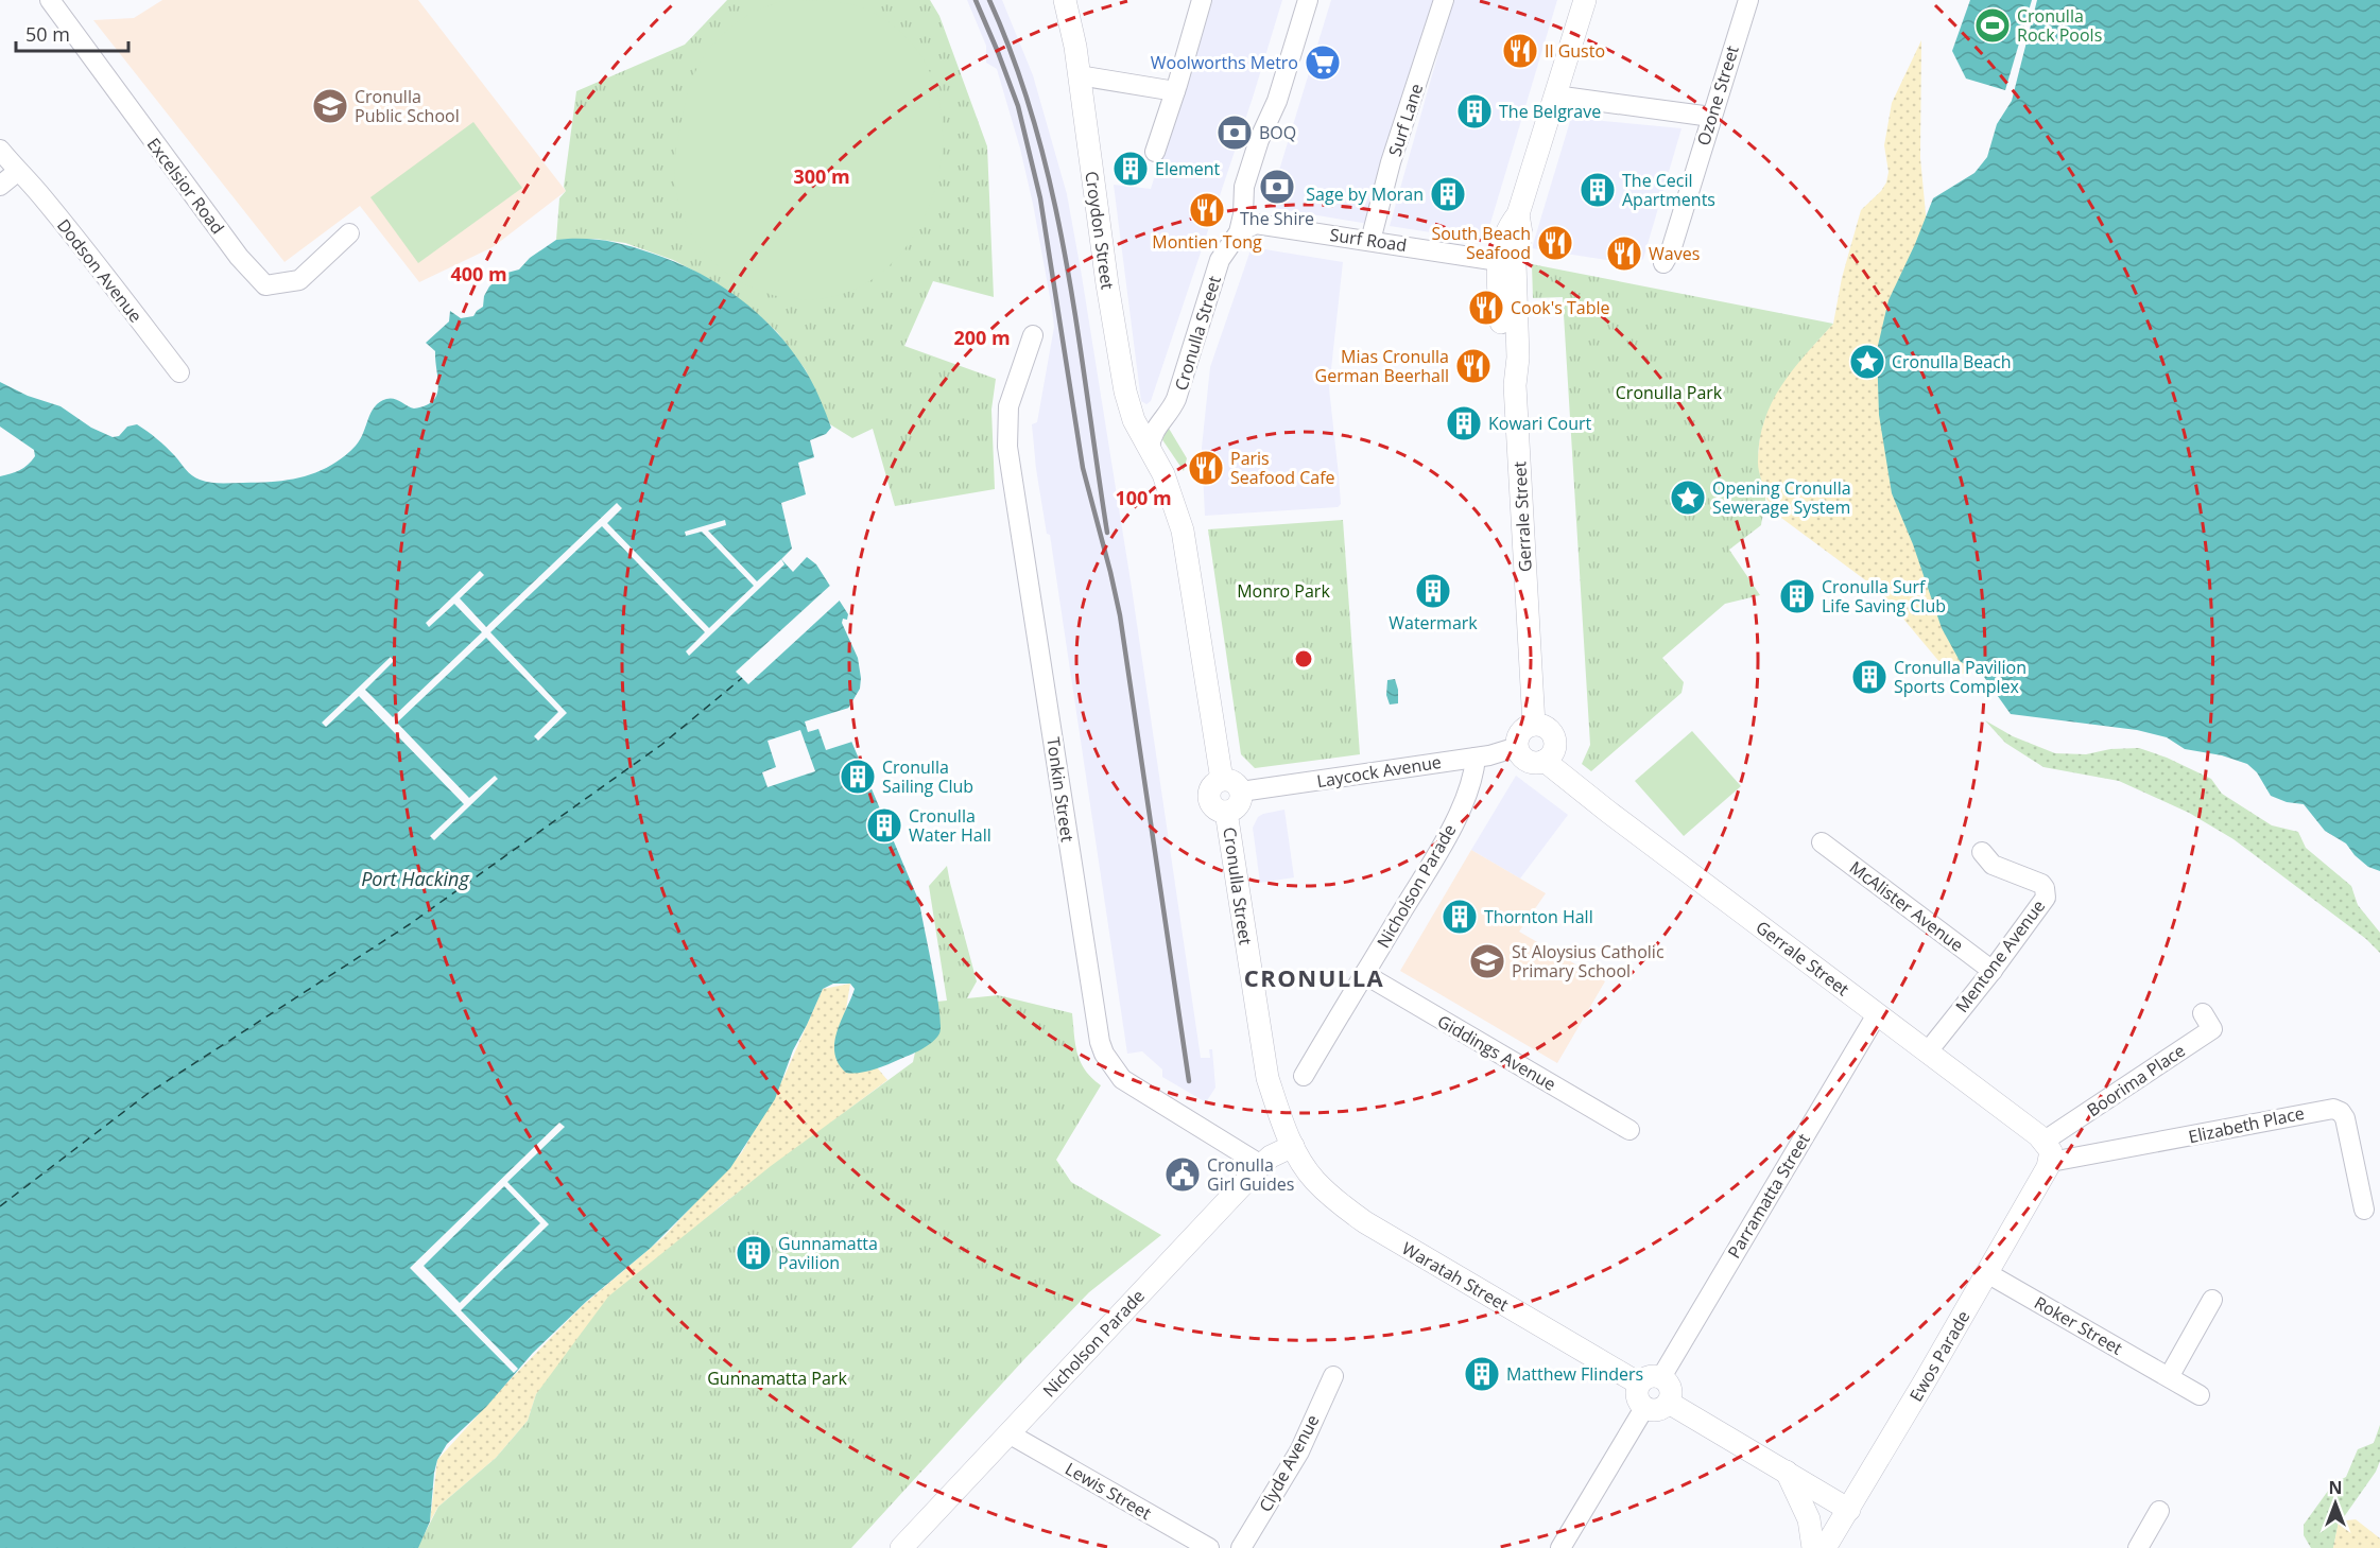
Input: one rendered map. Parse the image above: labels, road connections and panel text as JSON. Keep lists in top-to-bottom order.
{
  "streets": {
    "street": [
      "Ozone Street",
      "Surf Lane",
      "Excelsior Road",
      "Croydon Street",
      "Surf Road",
      "Dodson Avenue",
      "Cronulla Street",
      "Gerrale Street",
      "Laycock Avenue",
      "Tonkin Street",
      "Nicholson Parade",
      "McAlister Avenue",
      "Mentone Avenue",
      "Giddings Avenue",
      "Boorima Place",
      "Elizabeth Place",
      "Parramatta Street",
      "Waratah Street",
      "Roker Street",
      "Ewos Parade",
      "Clyde Avenue",
      "Lewis Street"
    ]
  },
  "crossings": [
    ["Surf Lane", "Surf Road"],
    ["Croydon Street", "Cronulla Street"],
    ["Surf Road", "Cronulla Street"],
    ["Surf Road", "Gerrale Street"],
    ["Cronulla Street", "Laycock Avenue"],
    ["Cronulla Street", "Nicholson Parade"],
    ["Cronulla Street", "Waratah Street"],
    ["Gerrale Street", "Laycock Avenue"],
    ["Gerrale Street", "Mentone Avenue"],
    ["Gerrale Street", "Boorima Place"],
    ["Gerrale Street", "Elizabeth Place"],
    ["Gerrale Street", "Parramatta Street"],
    ["Gerrale Street", "Ewos Parade"],
    ["Laycock Avenue", "Nicholson Parade"],
    ["Tonkin Street", "Nicholson Parade"],
    ["Nicholson Parade", "Giddings Avenue"],
    ["Nicholson Parade", "Waratah Street"],
    ["Nicholson Parade", "Lewis Street"],
    ["McAlister Avenue", "Mentone Avenue"],
    ["Boorima Place", "Elizabeth Place"],
    ["Boorima Place", "Ewos Parade"],
    ["Elizabeth Place", "Ewos Parade"],
    ["Parramatta Street", "Waratah Street"],
    ["Roker Street", "Ewos Parade"]
  ],
  "districts": ["CRONULLA"],
  "water": ["Port Hacking"],
  "parks": ["Cronulla Park", "Monro Park", "Gunnamatta Park"],
  "places": {
    "sports": ["Cronulla Rock Pools"],
    "restaurant": [
      "Il Gusto",
      "Montien Tong",
      "South Beach Seafood",
      "Waves",
      "Cook's Table",
      "Mias Cronulla German Beerhall",
      "Paris Seafood Cafe"
    ],
    "supermarket": ["Woolworths Metro"],
    "school or university": ["Cronulla Public School", "St Aloysius Catholic Primary School"],
    "building": [
      "The Belgrave",
      "Element",
      "The Cecil Apartments",
      "Sage by Moran",
      "Kowari Court",
      "Watermark",
      "Cronulla Surf Life Saving Club",
      "Cronulla Pavilion Sports Complex",
      "Cronulla Sailing Club",
      "Cronulla Water Hall",
      "Thornton Hall",
      "Gunnamatta Pavilion",
      "Matthew Flinders"
    ],
    "bank": ["BOQ", "The Shire"],
    "place": ["Cronulla Beach", "Opening Cronulla Sewerage System"],
    "public building": ["Cronulla Girl Guides"]
  },
  "scale_bar": "50 m",
  "north": "top",
  "rings": [
    "300 m",
    "400 m",
    "200 m",
    "100 m"
  ]
}
